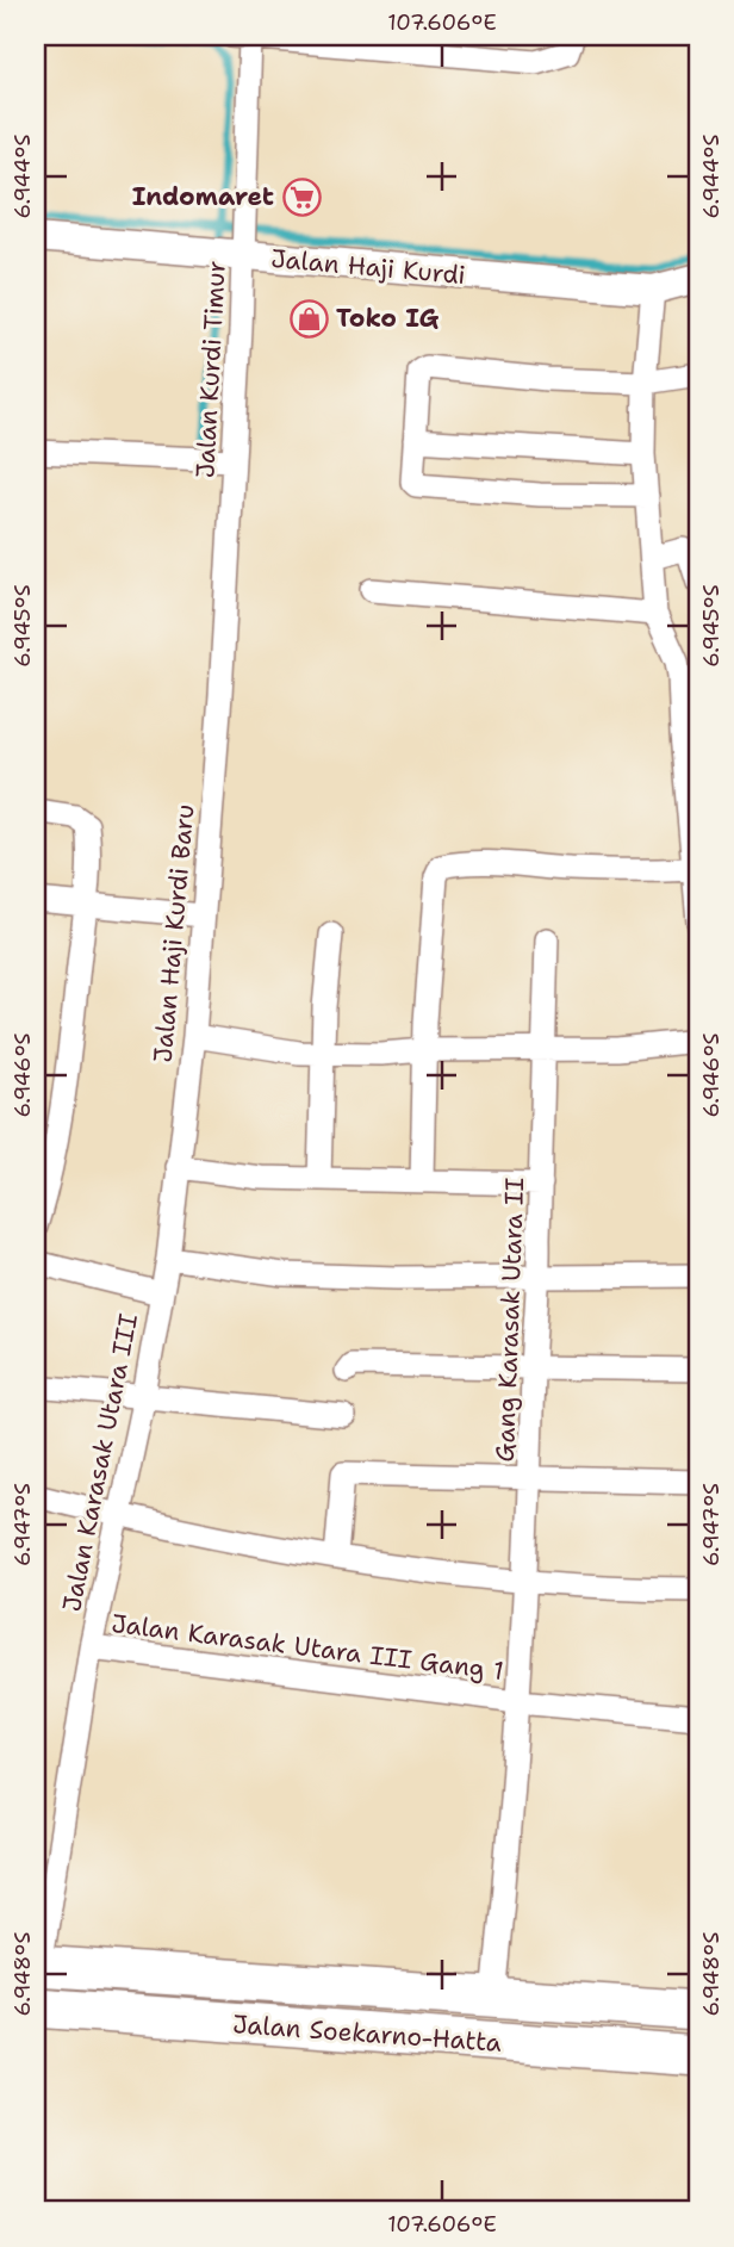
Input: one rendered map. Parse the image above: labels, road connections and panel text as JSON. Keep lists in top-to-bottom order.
{
  "streets": {
    "highway": ["Jalan Soekarno-Hatta"],
    "street": [
      "Jalan Haji Kurdi",
      "Jalan Kurdi Timur",
      "Jalan Haji Kurdi Baru",
      "Gang Karasak Utara II",
      "Jalan Karasak Utara III",
      "Jalan Karasak Utara III Gang 1"
    ]
  },
  "crossings": [
    ["Jalan Haji Kurdi", "Jalan Kurdi Timur"],
    ["Jalan Kurdi Timur", "Jalan Haji Kurdi Baru"],
    ["Jalan Haji Kurdi Baru", "Jalan Karasak Utara III"],
    ["Gang Karasak Utara II", "Jalan Karasak Utara III Gang 1"],
    ["Gang Karasak Utara II", "Jalan Soekarno-Hatta"],
    ["Jalan Karasak Utara III", "Jalan Karasak Utara III Gang 1"],
    ["Jalan Karasak Utara III", "Jalan Soekarno-Hatta"]
  ],
  "places": {
    "supermarket": ["Indomaret"],
    "shop": ["Toko IG"]
  },
  "coordinates": [
    "107.606°E",
    "6.944°S",
    "6.945°S",
    "6.946°S",
    "6.947°S",
    "6.948°S"
  ]
}
